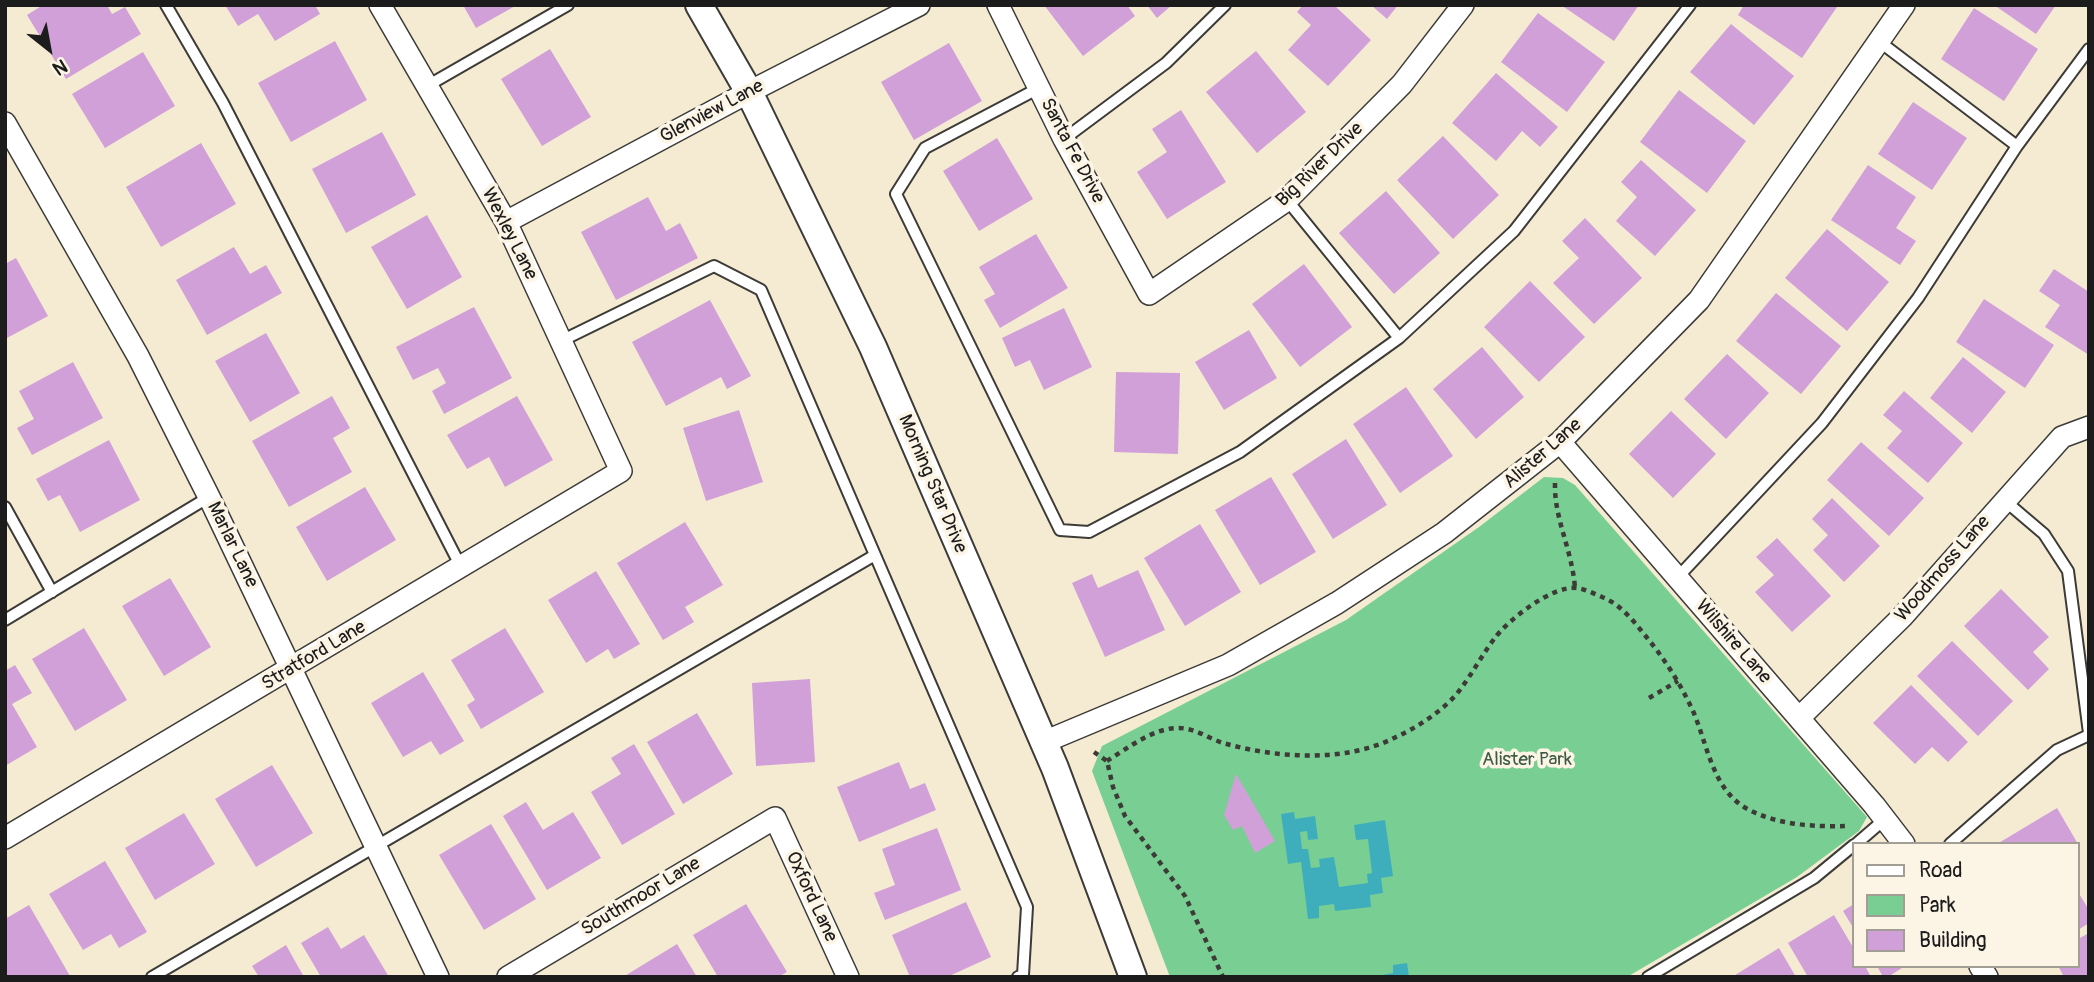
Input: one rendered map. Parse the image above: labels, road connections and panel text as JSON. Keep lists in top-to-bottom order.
{
  "streets": {
    "street": [
      "Glenview Lane",
      "Santa Fe Drive",
      "Big River Drive",
      "Wexley Lane",
      "Alister Lane",
      "Morning Star Drive",
      "Marlar Lane",
      "Woodmoss Lane",
      "Wilshire Lane",
      "Stratford Lane",
      "Southmoor Lane",
      "Oxford Lane"
    ]
  },
  "crossings": [
    ["Glenview Lane", "Wexley Lane"],
    ["Glenview Lane", "Morning Star Drive"],
    ["Santa Fe Drive", "Big River Drive"],
    ["Wexley Lane", "Stratford Lane"],
    ["Alister Lane", "Morning Star Drive"],
    ["Alister Lane", "Wilshire Lane"],
    ["Marlar Lane", "Stratford Lane"],
    ["Woodmoss Lane", "Wilshire Lane"],
    ["Southmoor Lane", "Oxford Lane"]
  ],
  "parks": ["Alister Park"],
  "legend": ["Road", "Park", "Building"],
  "north": "bottom right"
}
